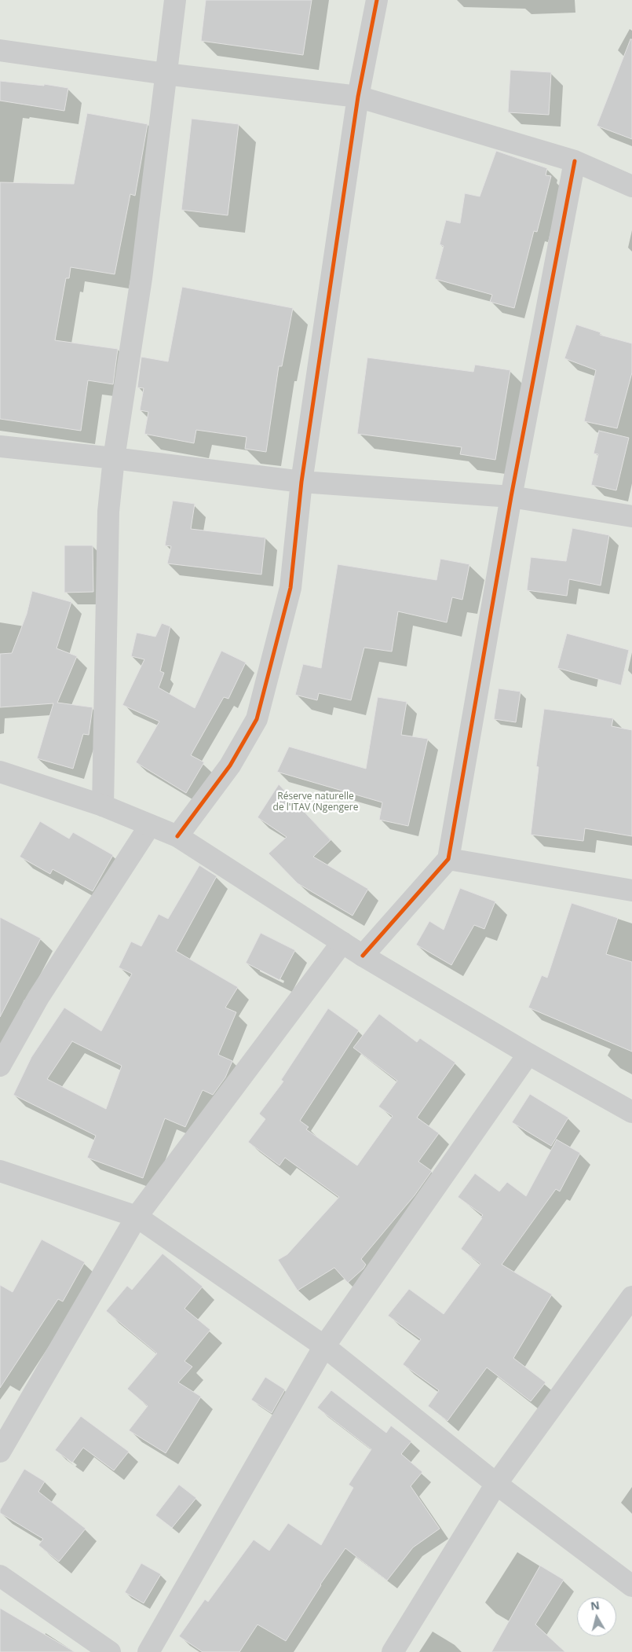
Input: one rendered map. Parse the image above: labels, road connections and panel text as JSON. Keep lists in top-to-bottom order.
{
  "parks": ["Réserve naturelle de l'ITAV (Ngengere"],
  "north": "top"
}
